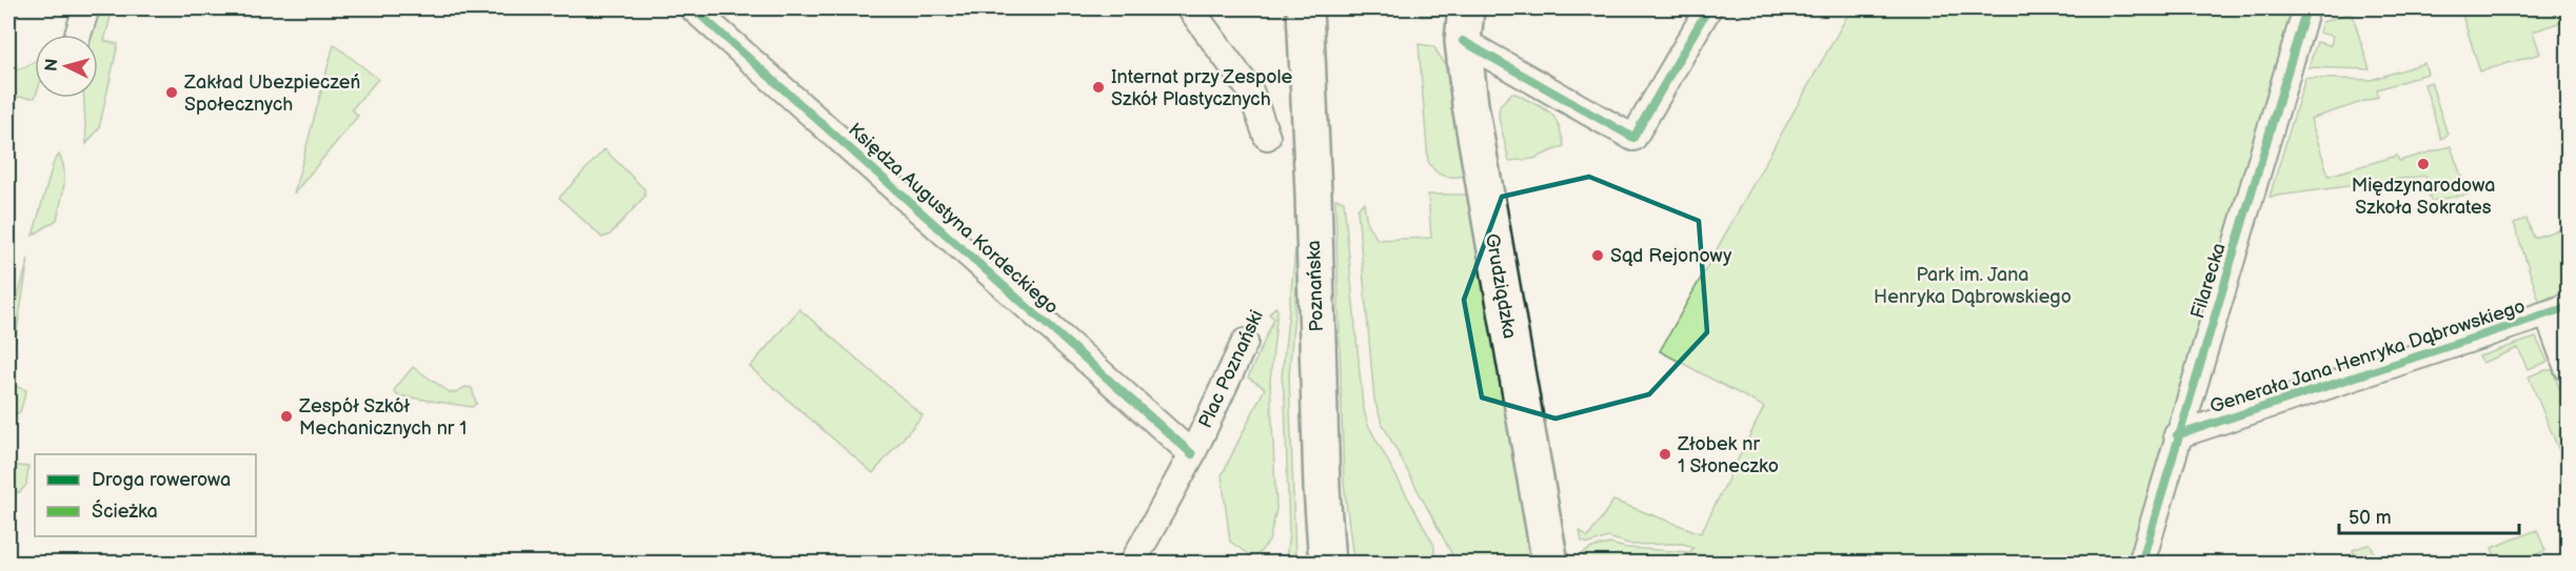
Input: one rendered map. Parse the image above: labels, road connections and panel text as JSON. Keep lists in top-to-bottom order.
{
  "streets": {
    "main road": ["Poznańska", "Grudziądzka"],
    "street": [
      "Księdza Augustyna Kordeckiego",
      "Filarecka",
      "Generała Jana Henryka Dąbrowskiego",
      "Plac Poznański"
    ]
  },
  "crossings": [
    ["Księdza Augustyna Kordeckiego", "Plac Poznański"],
    ["Filarecka", "Generała Jana Henryka Dąbrowskiego"]
  ],
  "parks": ["Park im. Jana Henryka Dąbrowskiego"],
  "places": [
    "Internat przy Zespole Szkół Plastycznych",
    "Zakład Ubezpieczeń Społecznych",
    "Międzynarodowa Szkoła Sokrates",
    "Sąd Rejonowy",
    "Zespół Szkół Mechanicznych nr 1",
    "Złobek nr 1 Słoneczko"
  ],
  "legend": ["Droga rowerowa", "Ścieżka"],
  "scale_bar": "50 m",
  "north": "left"
}
